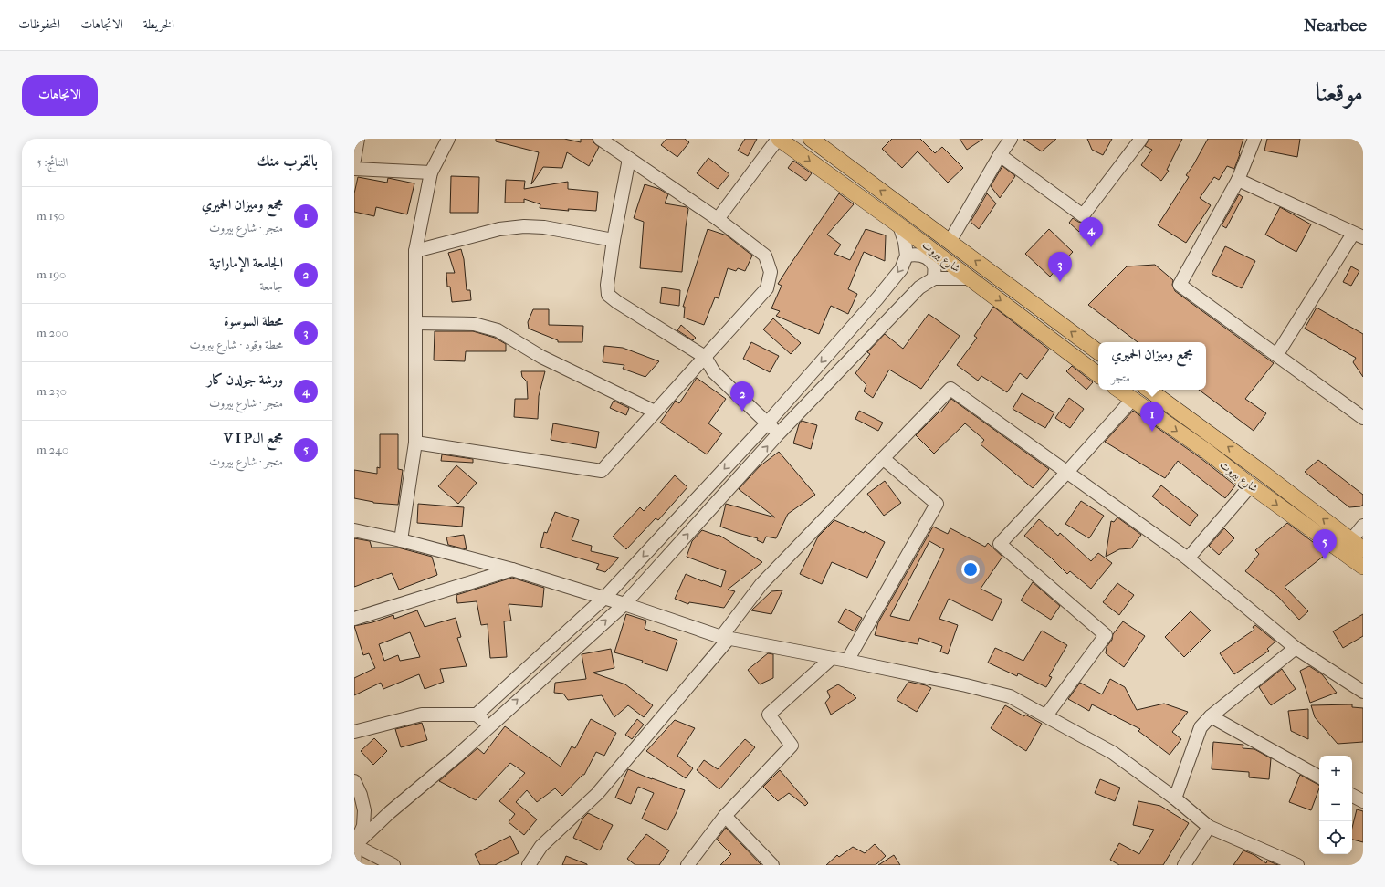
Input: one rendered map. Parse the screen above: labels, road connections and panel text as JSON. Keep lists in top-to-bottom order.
{
  "streets": {
    "main road": ["شارع بيروت"]
  },
  "page": {
    "header": "Nearbee",
    "nav": ["الخريطة", "الاتجاهات", "المحفوظات"],
    "title": "موقعنا",
    "buttons": "الاتجاهات",
    "heading": ["بالقرب منك", "النتائج: 5"],
    "list": [
      {
        "mark": "1",
        "name": "مجمع وميزان الحميري",
        "note": "متجر · شارع بيروت",
        "value": "150 m"
      },
      {
        "mark": "2",
        "name": "الجامعة الإماراتية",
        "note": "جامعة",
        "value": "190 m"
      },
      {
        "mark": "3",
        "name": "محطة السوسوة",
        "note": "محطة وقود · شارع بيروت",
        "value": "200 m"
      },
      {
        "mark": "4",
        "name": "ورشة جولدن كار",
        "note": "متجر · شارع بيروت",
        "value": "230 m"
      },
      {
        "mark": "5",
        "name": "مجمع الV I P",
        "note": "متجر · شارع بيروت",
        "value": "240 m"
      }
    ],
    "pins": [
      "4",
      "3",
      "2",
      "1",
      "5"
    ],
    "popup": ["مجمع وميزان الحميري", "متجر"],
    "map_buttons": ["+", "−"]
  }
}
